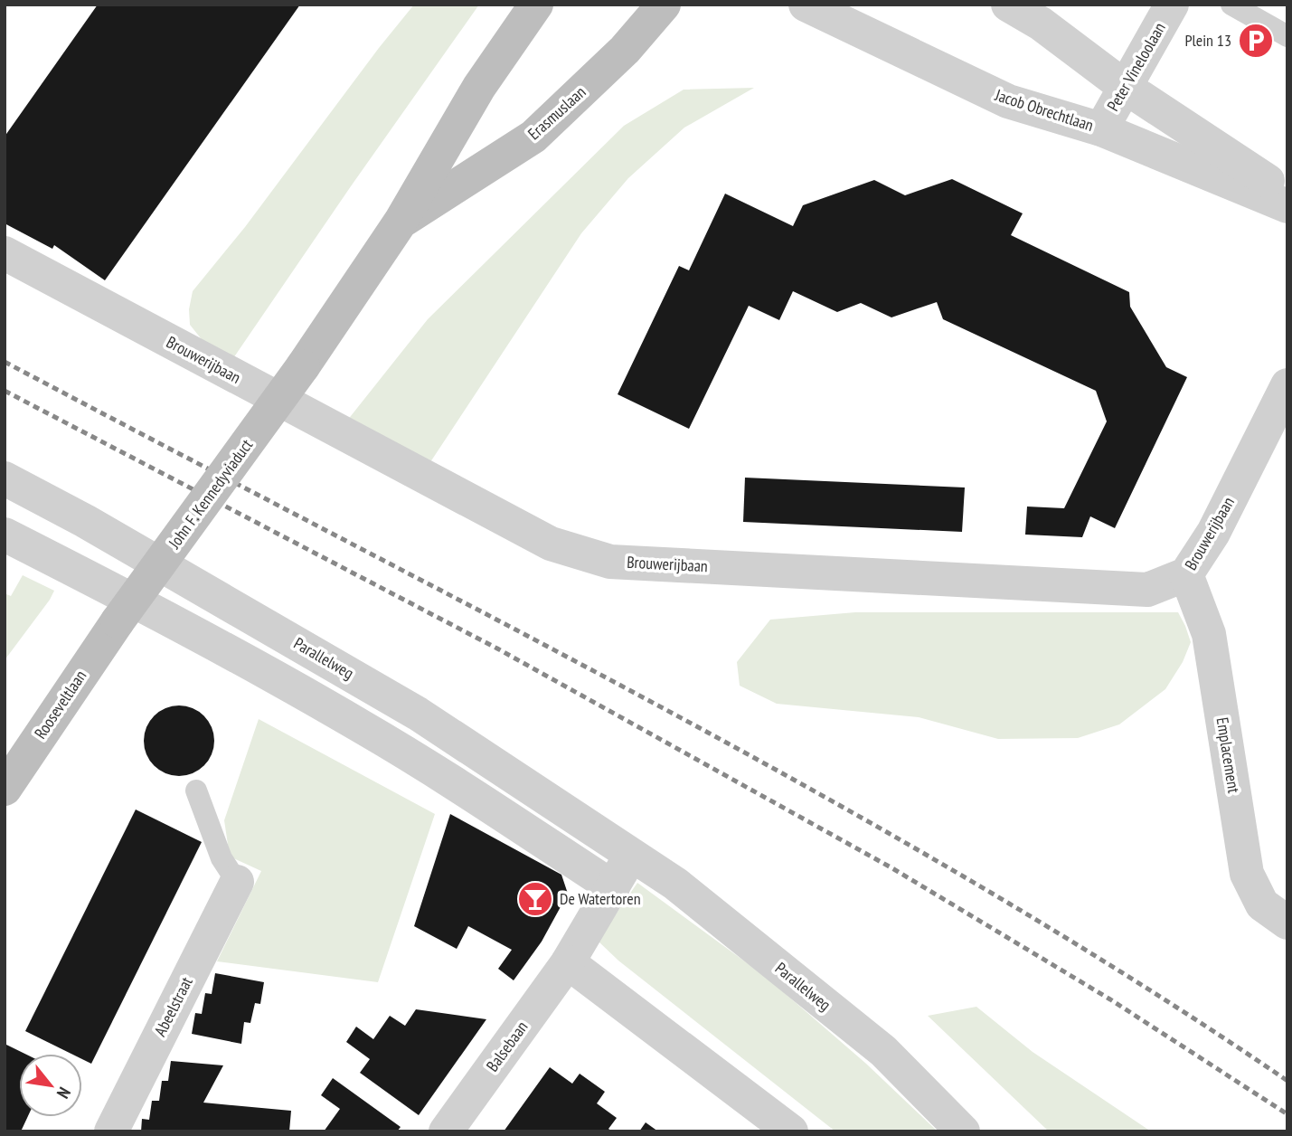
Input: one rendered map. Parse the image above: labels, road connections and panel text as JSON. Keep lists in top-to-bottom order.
{
  "streets": {
    "main road": ["Erasmuslaan", "John F. Kennedyviaduct", "Rooseveltlaan"],
    "street": [
      "Peter Vineloolaan",
      "Jacob Obrechtlaan",
      "Brouwerijbaan",
      "Parallelweg",
      "Emplacement",
      "Abeelstraat",
      "Balsebaan"
    ]
  },
  "crossings": [
    ["Peter Vineloolaan", "Jacob Obrechtlaan"],
    ["Erasmuslaan", "John F. Kennedyviaduct"],
    ["Brouwerijbaan", "Emplacement"],
    ["John F. Kennedyviaduct", "Rooseveltlaan"]
  ],
  "places": {
    "parking": ["Plein 13"],
    "bar": ["De Watertoren"]
  },
  "north": "bottom right"
}
